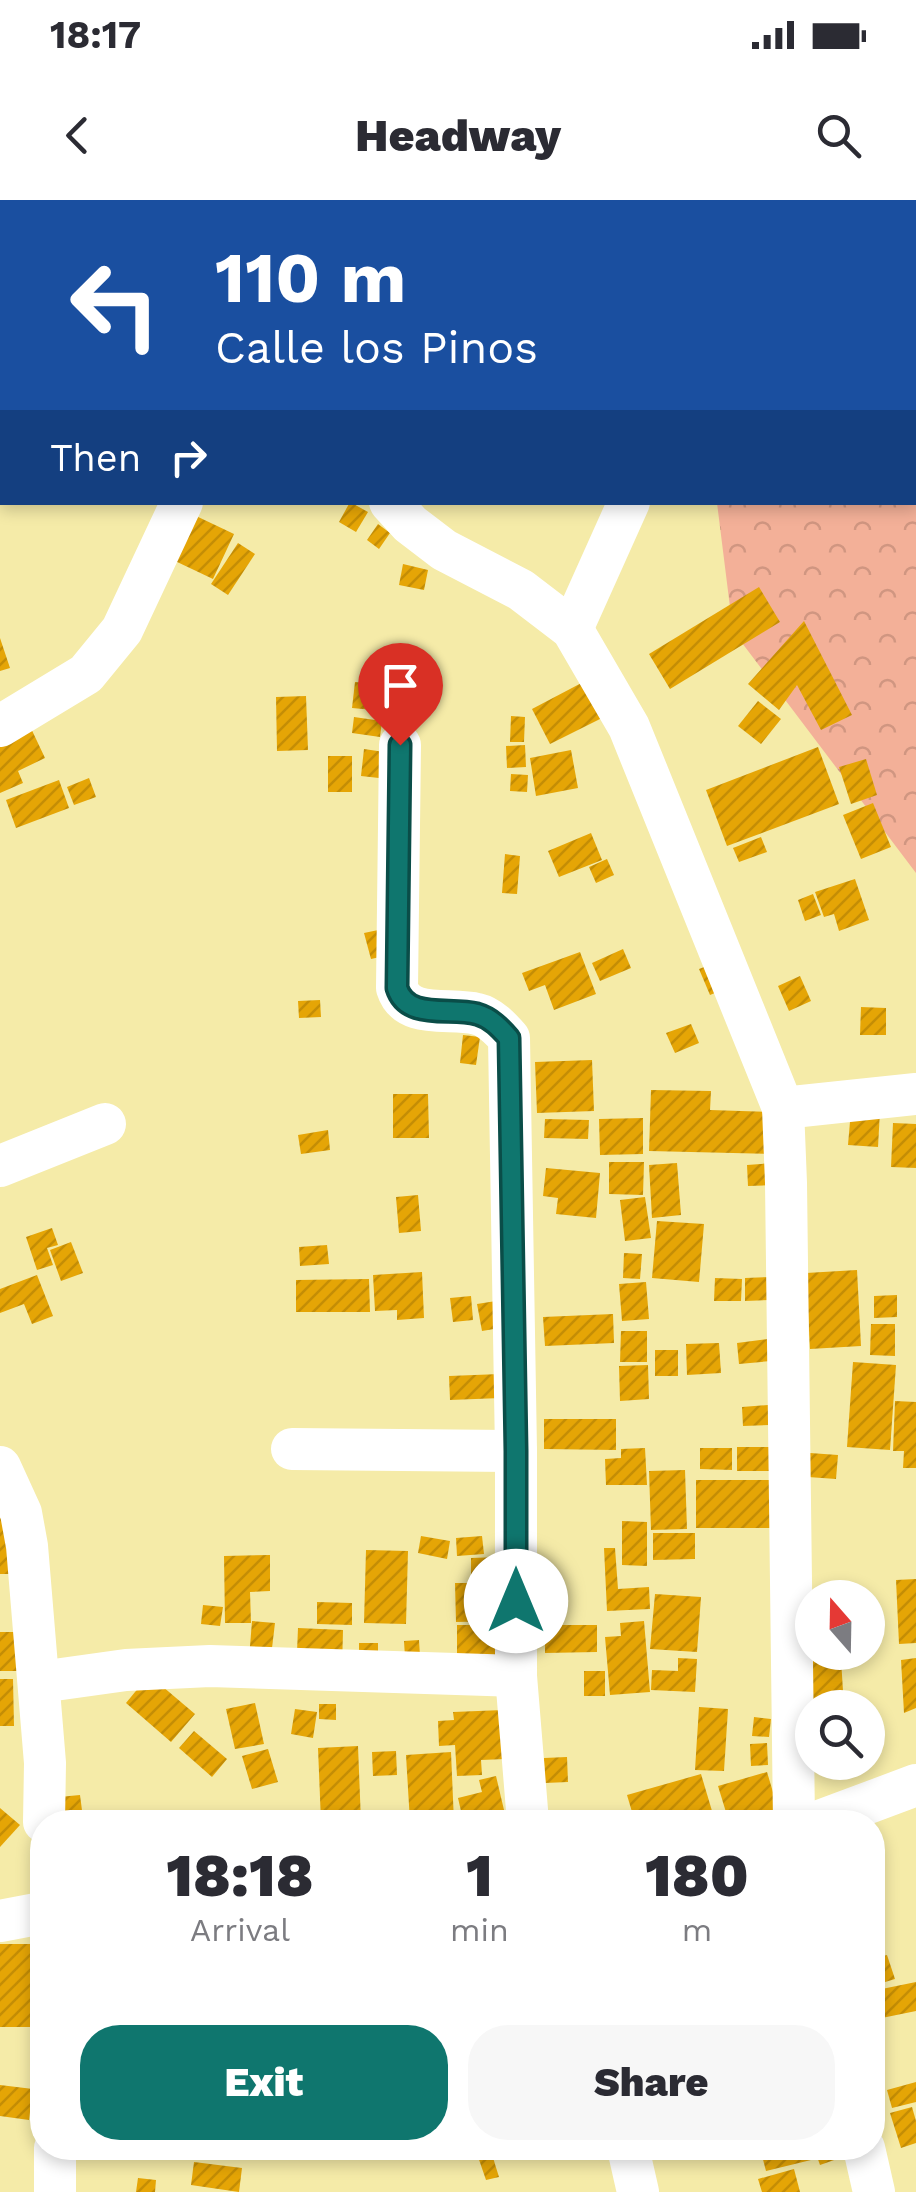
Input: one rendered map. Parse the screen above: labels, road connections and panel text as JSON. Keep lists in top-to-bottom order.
{
  "north": "top",
  "page": {
    "status": "18:17",
    "header": "Headway",
    "turn": ["110 m", "Calle los Pinos"],
    "then": "Then",
    "eta": [
      "18:18",
      "Arrival",
      "1",
      "min",
      "180",
      "m"
    ],
    "buttons": ["Exit", "Share"]
  }
}
